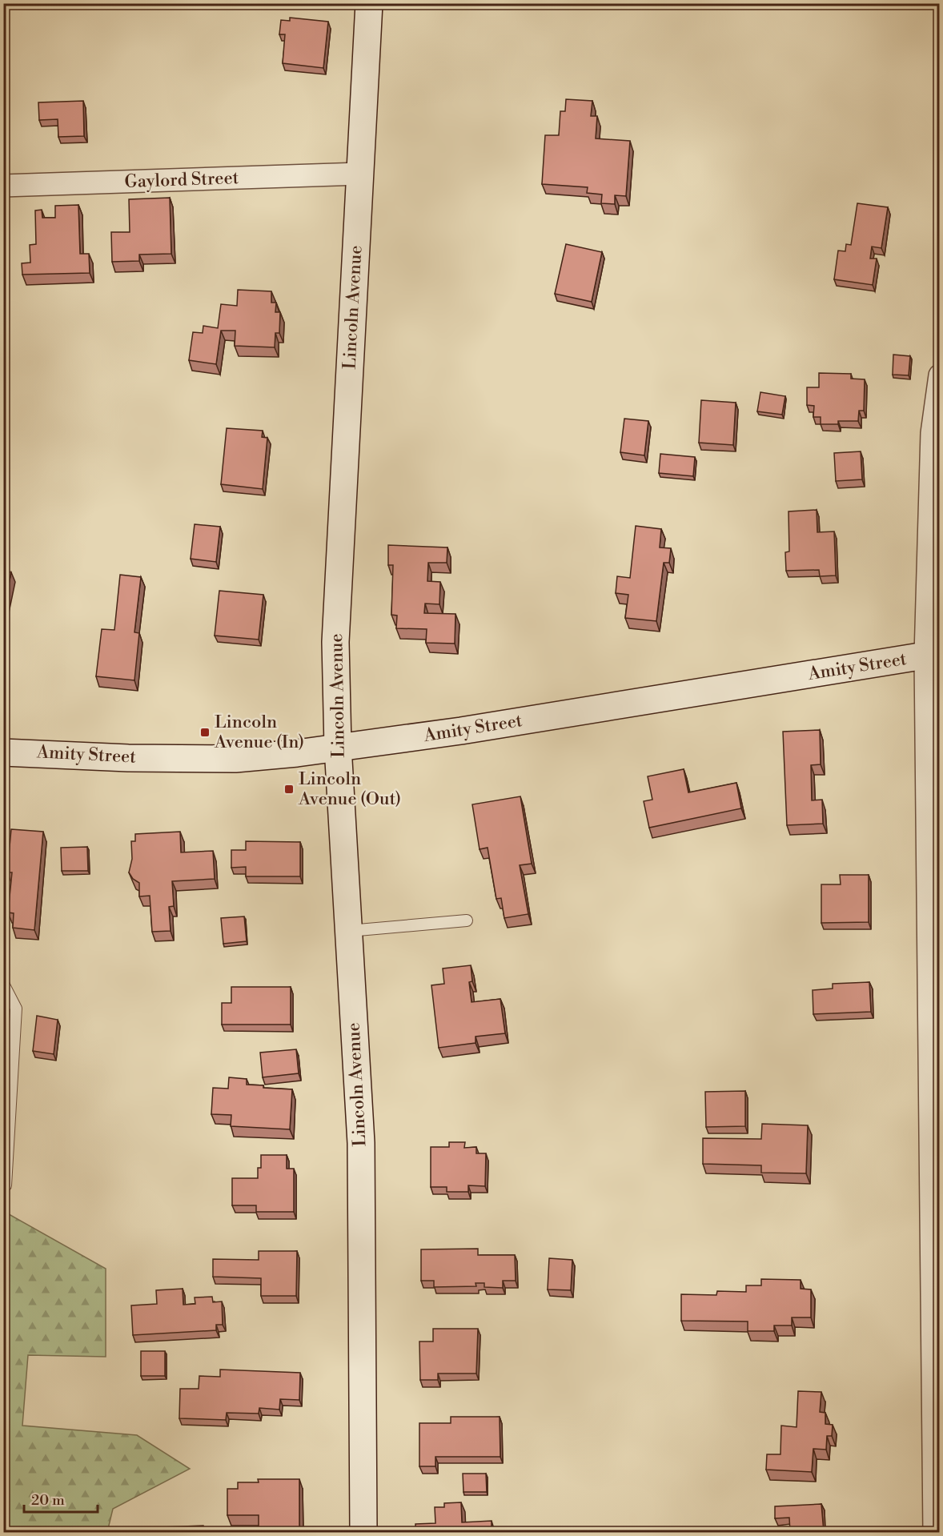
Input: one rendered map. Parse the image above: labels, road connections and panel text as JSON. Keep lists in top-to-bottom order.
{
  "streets": {
    "main road": ["Lincoln Avenue", "Amity Street"],
    "street": ["Gaylord Street"]
  },
  "crossings": [
    ["Gaylord Street", "Lincoln Avenue"],
    ["Lincoln Avenue", "Amity Street"]
  ],
  "places": {
    "transit": ["Lincoln Avenue (In)", "Lincoln Avenue (Out)"]
  },
  "scale_bar": "20 m"
}
